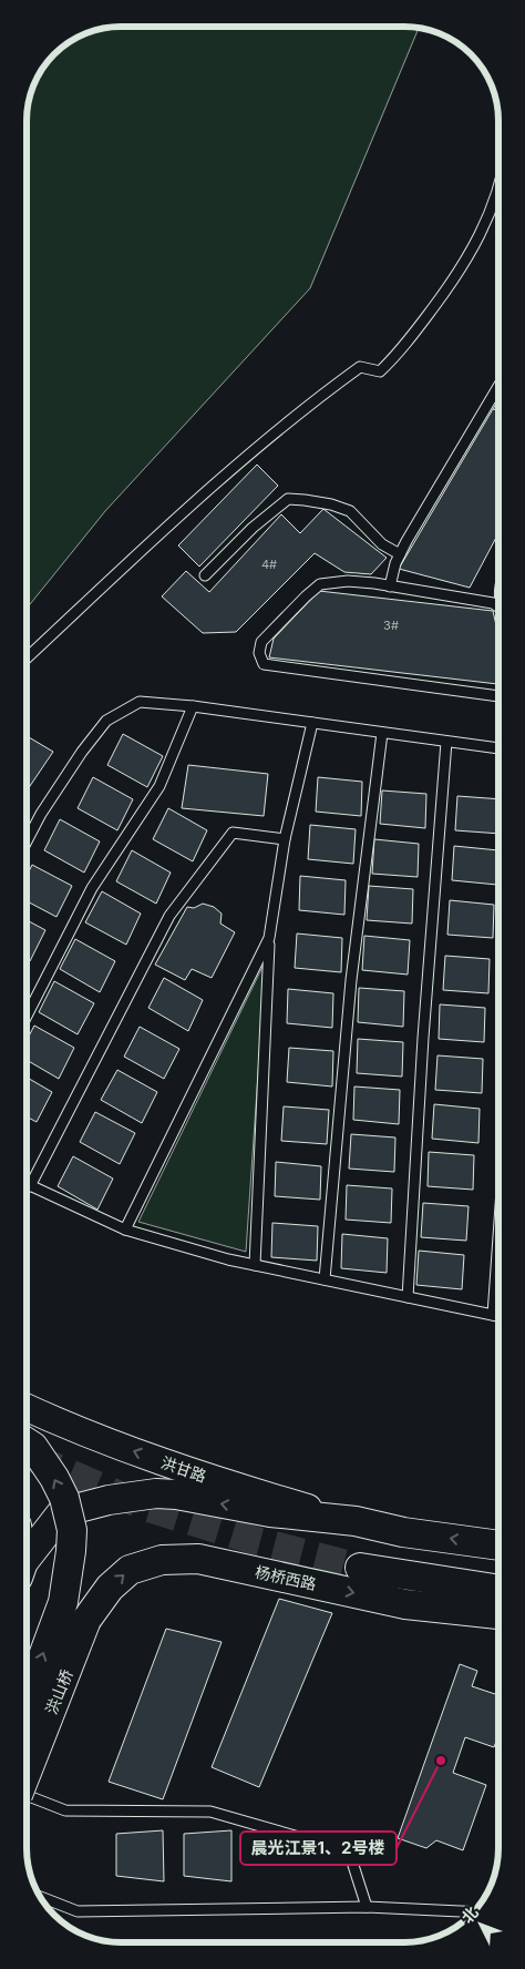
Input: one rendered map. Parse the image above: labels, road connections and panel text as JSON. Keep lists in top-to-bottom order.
{
  "streets": {
    "main road": ["洪甘路", "杨桥西路", "洪山桥"]
  },
  "crossings": [
    ["杨桥西路", "洪山桥"]
  ],
  "one_way": ["洪甘路"],
  "places": ["晨光江景1、2号楼"],
  "house_numbers": ["4#", "3#"],
  "north": "top left"
}
